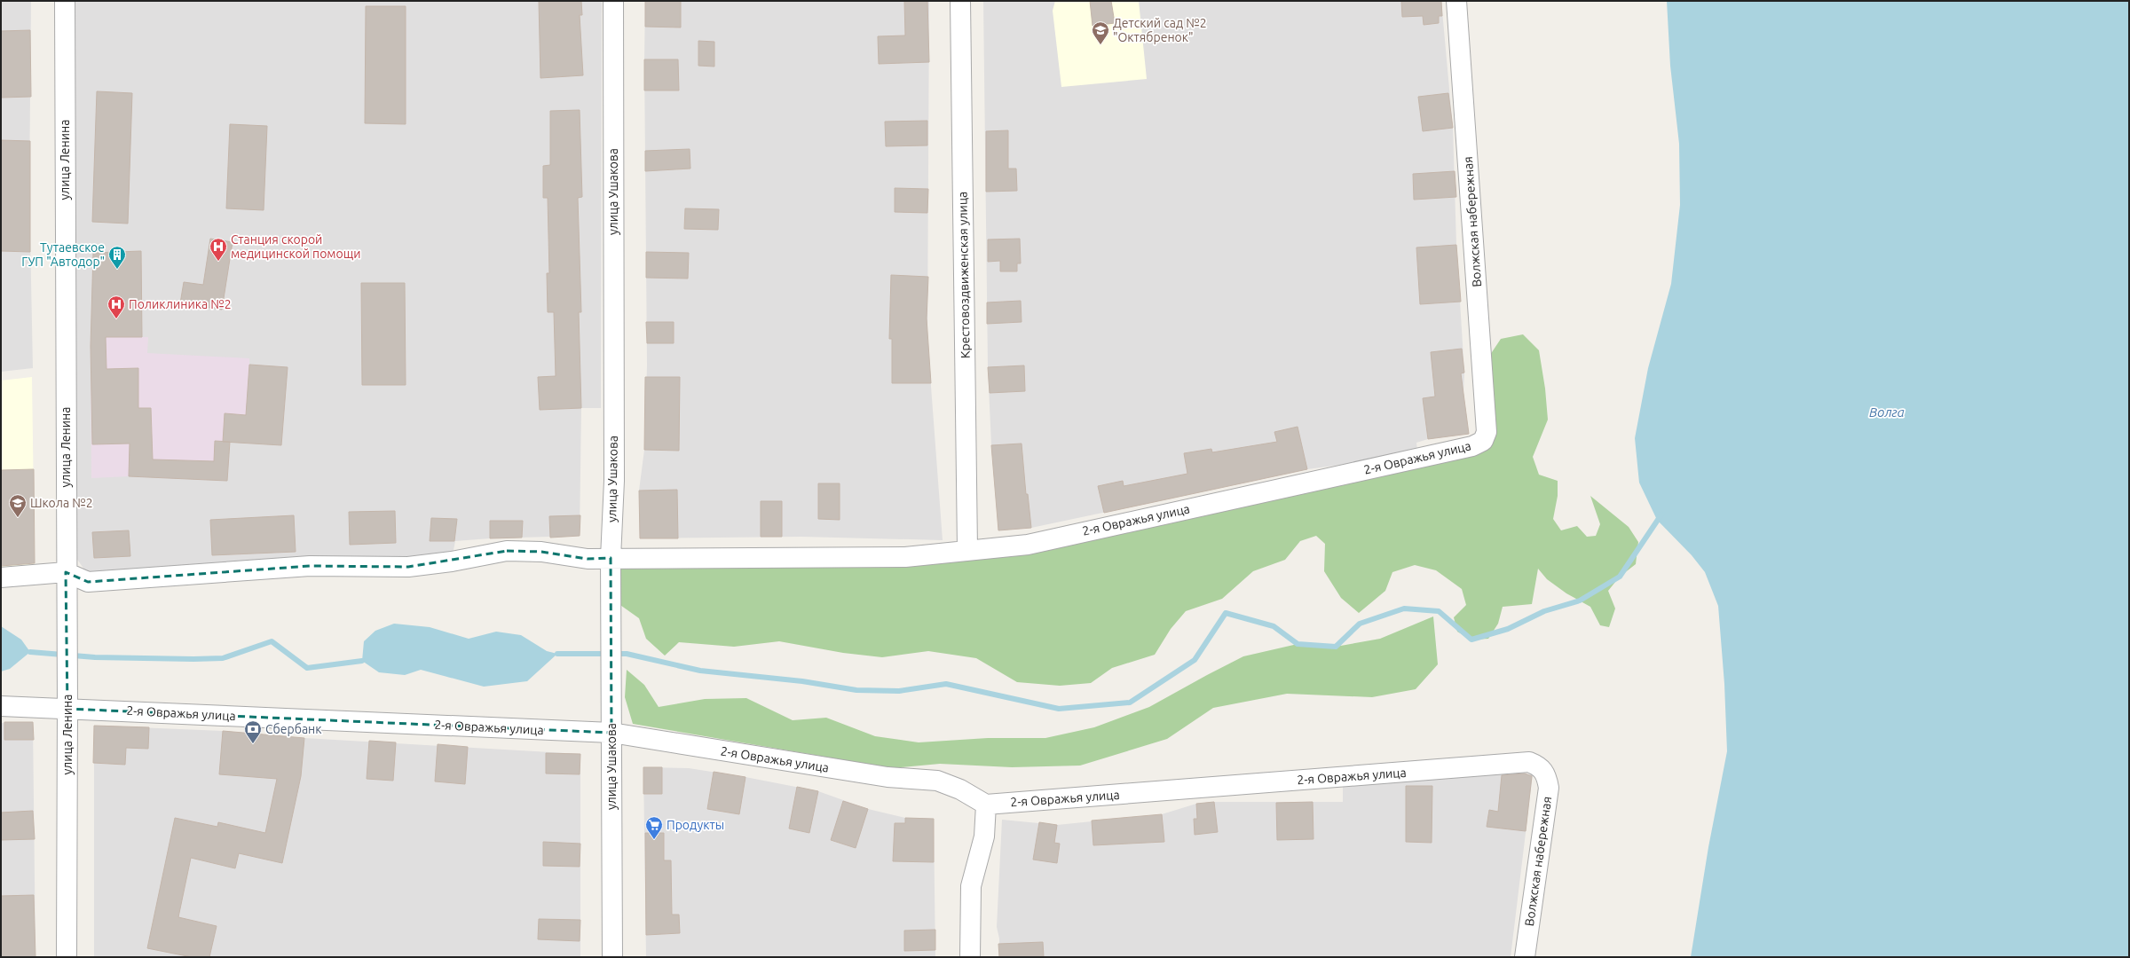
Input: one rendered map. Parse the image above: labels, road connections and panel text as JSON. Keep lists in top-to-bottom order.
{
  "streets": {
    "street": [
      "улица Ленина",
      "улица Ушакова",
      "Волжская набережная",
      "Крестовоздвиженская улица",
      "2-я Овражья улица"
    ]
  },
  "crossings": [
    ["улица Ленина", "2-я Овражья улица"],
    ["улица Ушакова", "2-я Овражья улица"],
    ["Волжская набережная", "2-я Овражья улица"],
    ["Крестовоздвиженская улица", "2-я Овражья улица"]
  ],
  "water": ["Волга"],
  "places": {
    "school or university": ["Детский сад №2 \"Октябренок\"", "Школа №2"],
    "hospital": ["Станция скорой медицинской помощи", "Поликлиника №2"],
    "building": ["Тутаевское ГУП \"Автодор\""],
    "bank": ["Сбербанк"],
    "supermarket": ["Продукты"]
  }
}
